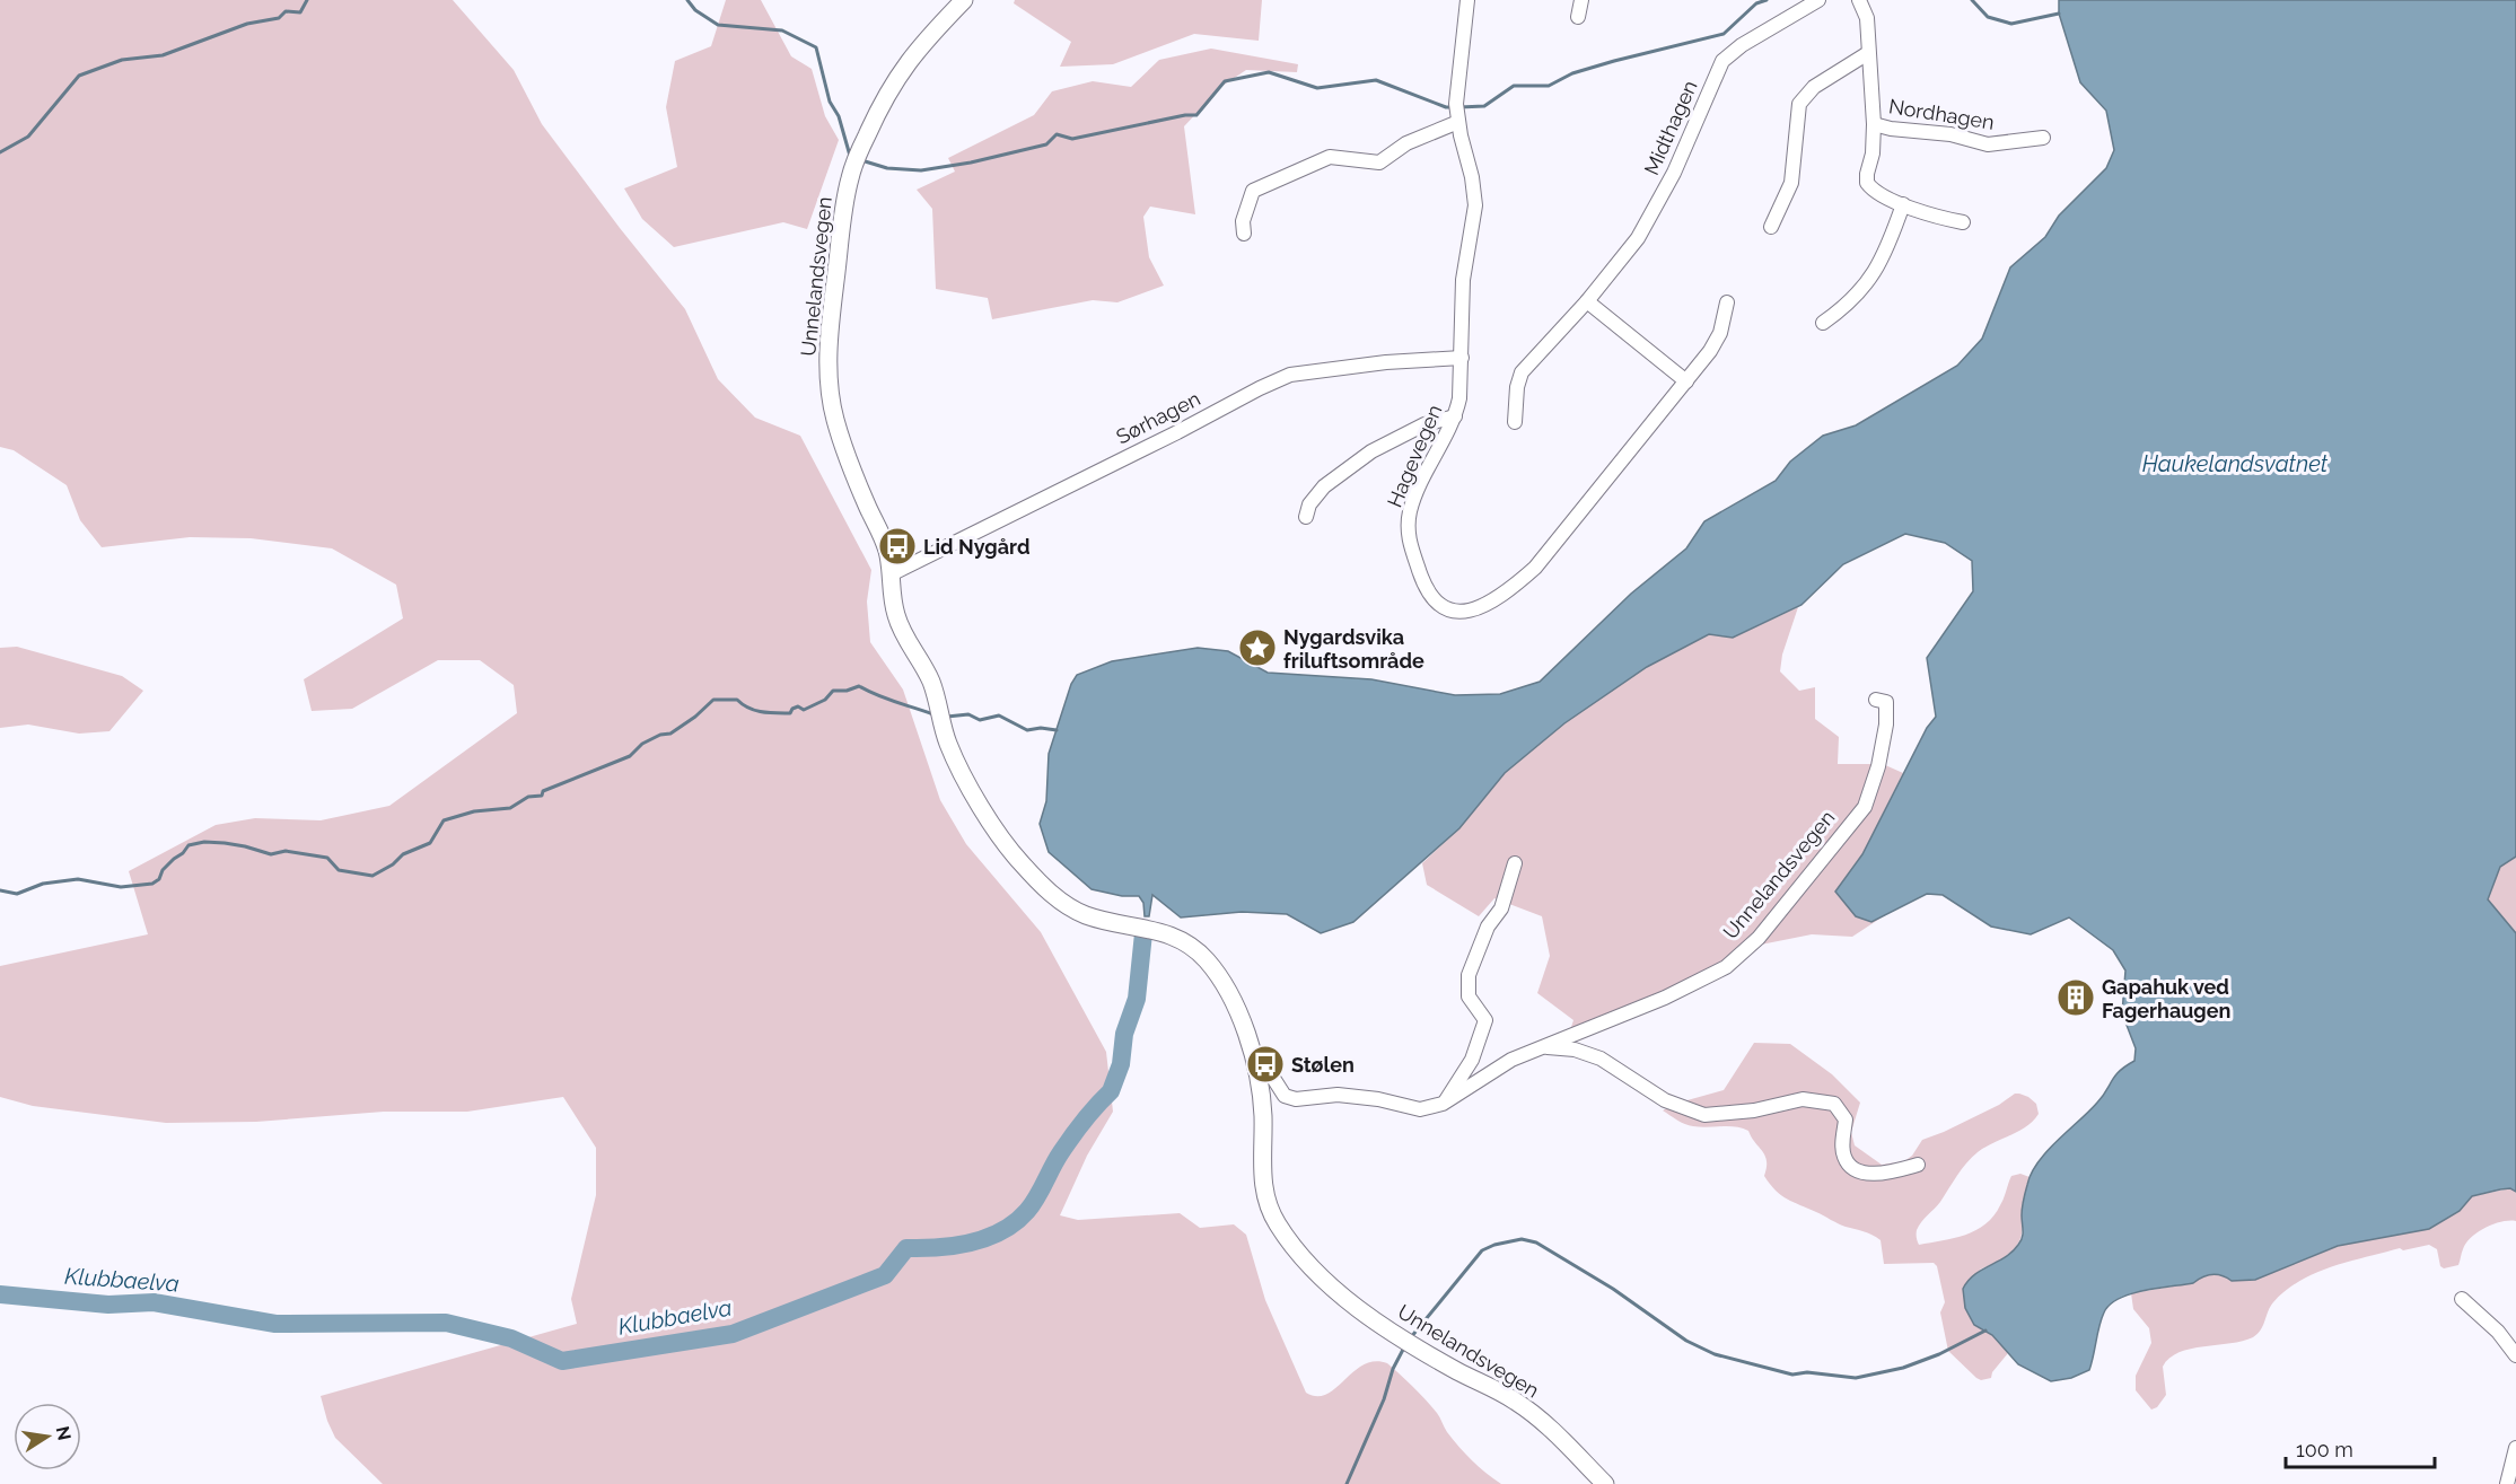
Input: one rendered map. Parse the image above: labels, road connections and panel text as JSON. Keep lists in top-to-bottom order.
{
  "streets": {
    "main road": ["Unnelandsvegen"],
    "street": [
      "Nordhagen",
      "Midthagen",
      "Sørhagen",
      "Hagevegen"
    ]
  },
  "crossings": [
    ["Unnelandsvegen", "Sørhagen"],
    ["Sørhagen", "Hagevegen"]
  ],
  "water": ["Haukelandsvatnet", "Klubbaelva"],
  "places": {
    "bus stop": ["Lid Nygård", "Stølen"],
    "place": ["Nygardsvika friluftsområde"],
    "building": ["Gapahuk ved Fagerhaugen"]
  },
  "scale_bar": "100 m",
  "north": "right"
}
